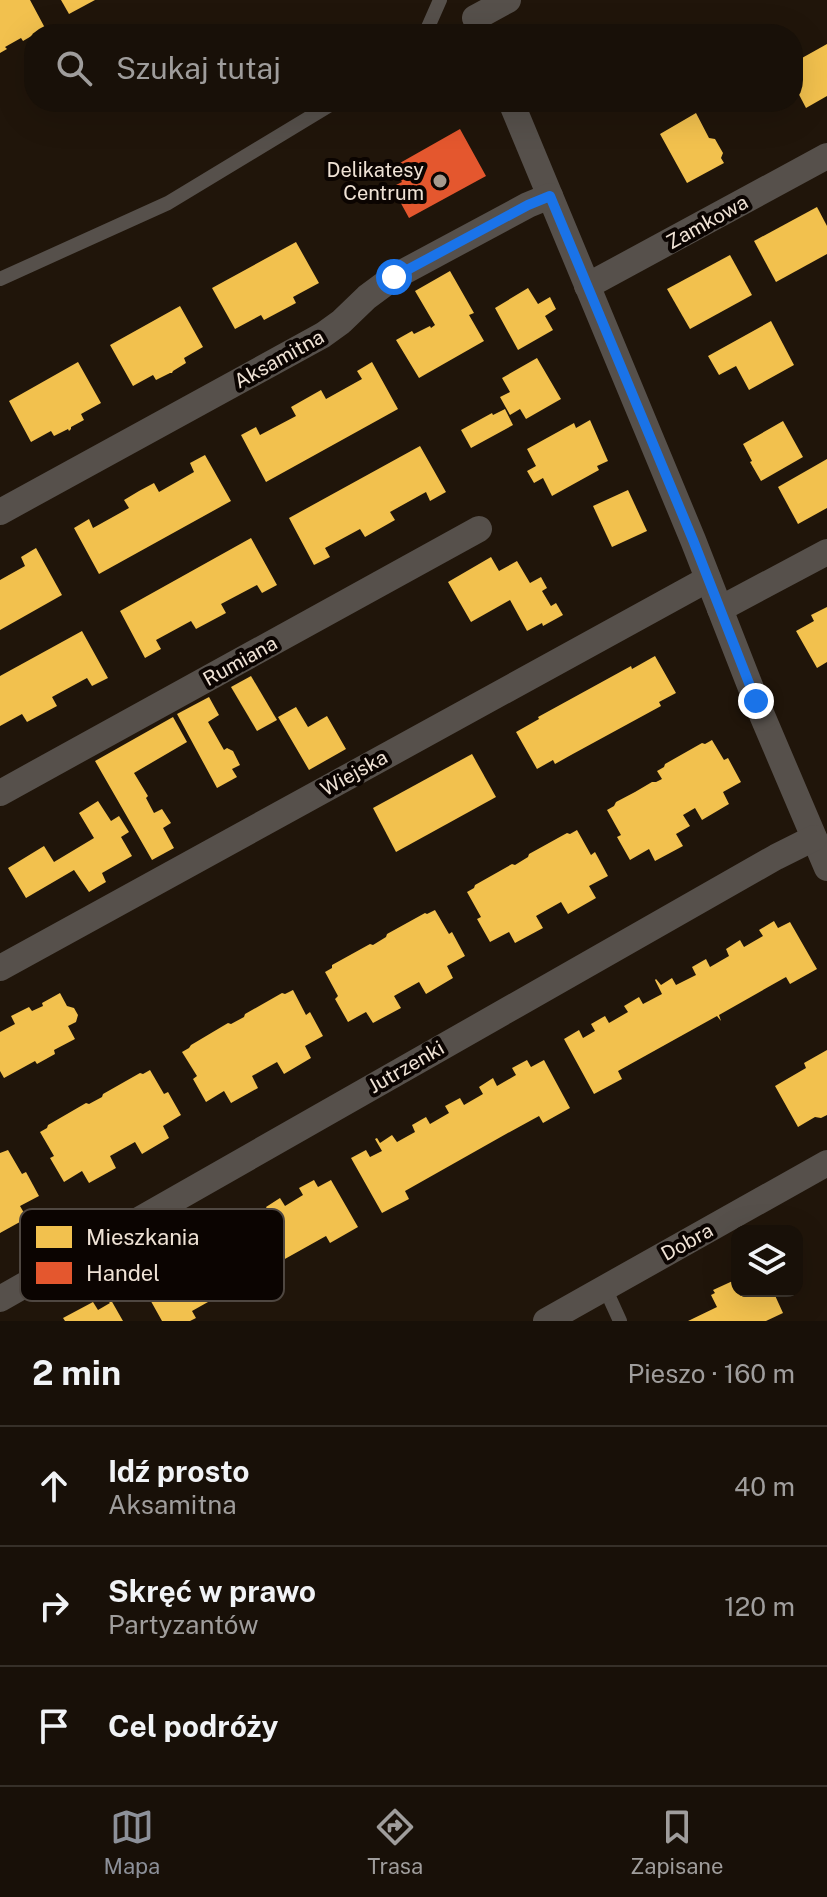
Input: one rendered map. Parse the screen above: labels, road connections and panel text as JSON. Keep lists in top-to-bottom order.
{
  "streets": {
    "street": [
      "Zamkowa",
      "Aksamitna",
      "Rumiana",
      "Wiejska",
      "Jutrzenki",
      "Dobra"
    ]
  },
  "places": ["Delikatesy Centrum"],
  "legend": ["Mieszkania", "Handel"],
  "page": {
    "search": "Szukaj tutaj",
    "heading": ["2 min", "Pieszo · 160 m"],
    "list": [
      ["Idź prosto", "Aksamitna", "40 m"],
      ["Skręć w prawo", "Partyzantów", "120 m"],
      "Cel podróży"
    ],
    "nav": ["Mapa", "Trasa", "Zapisane"]
  }
}
